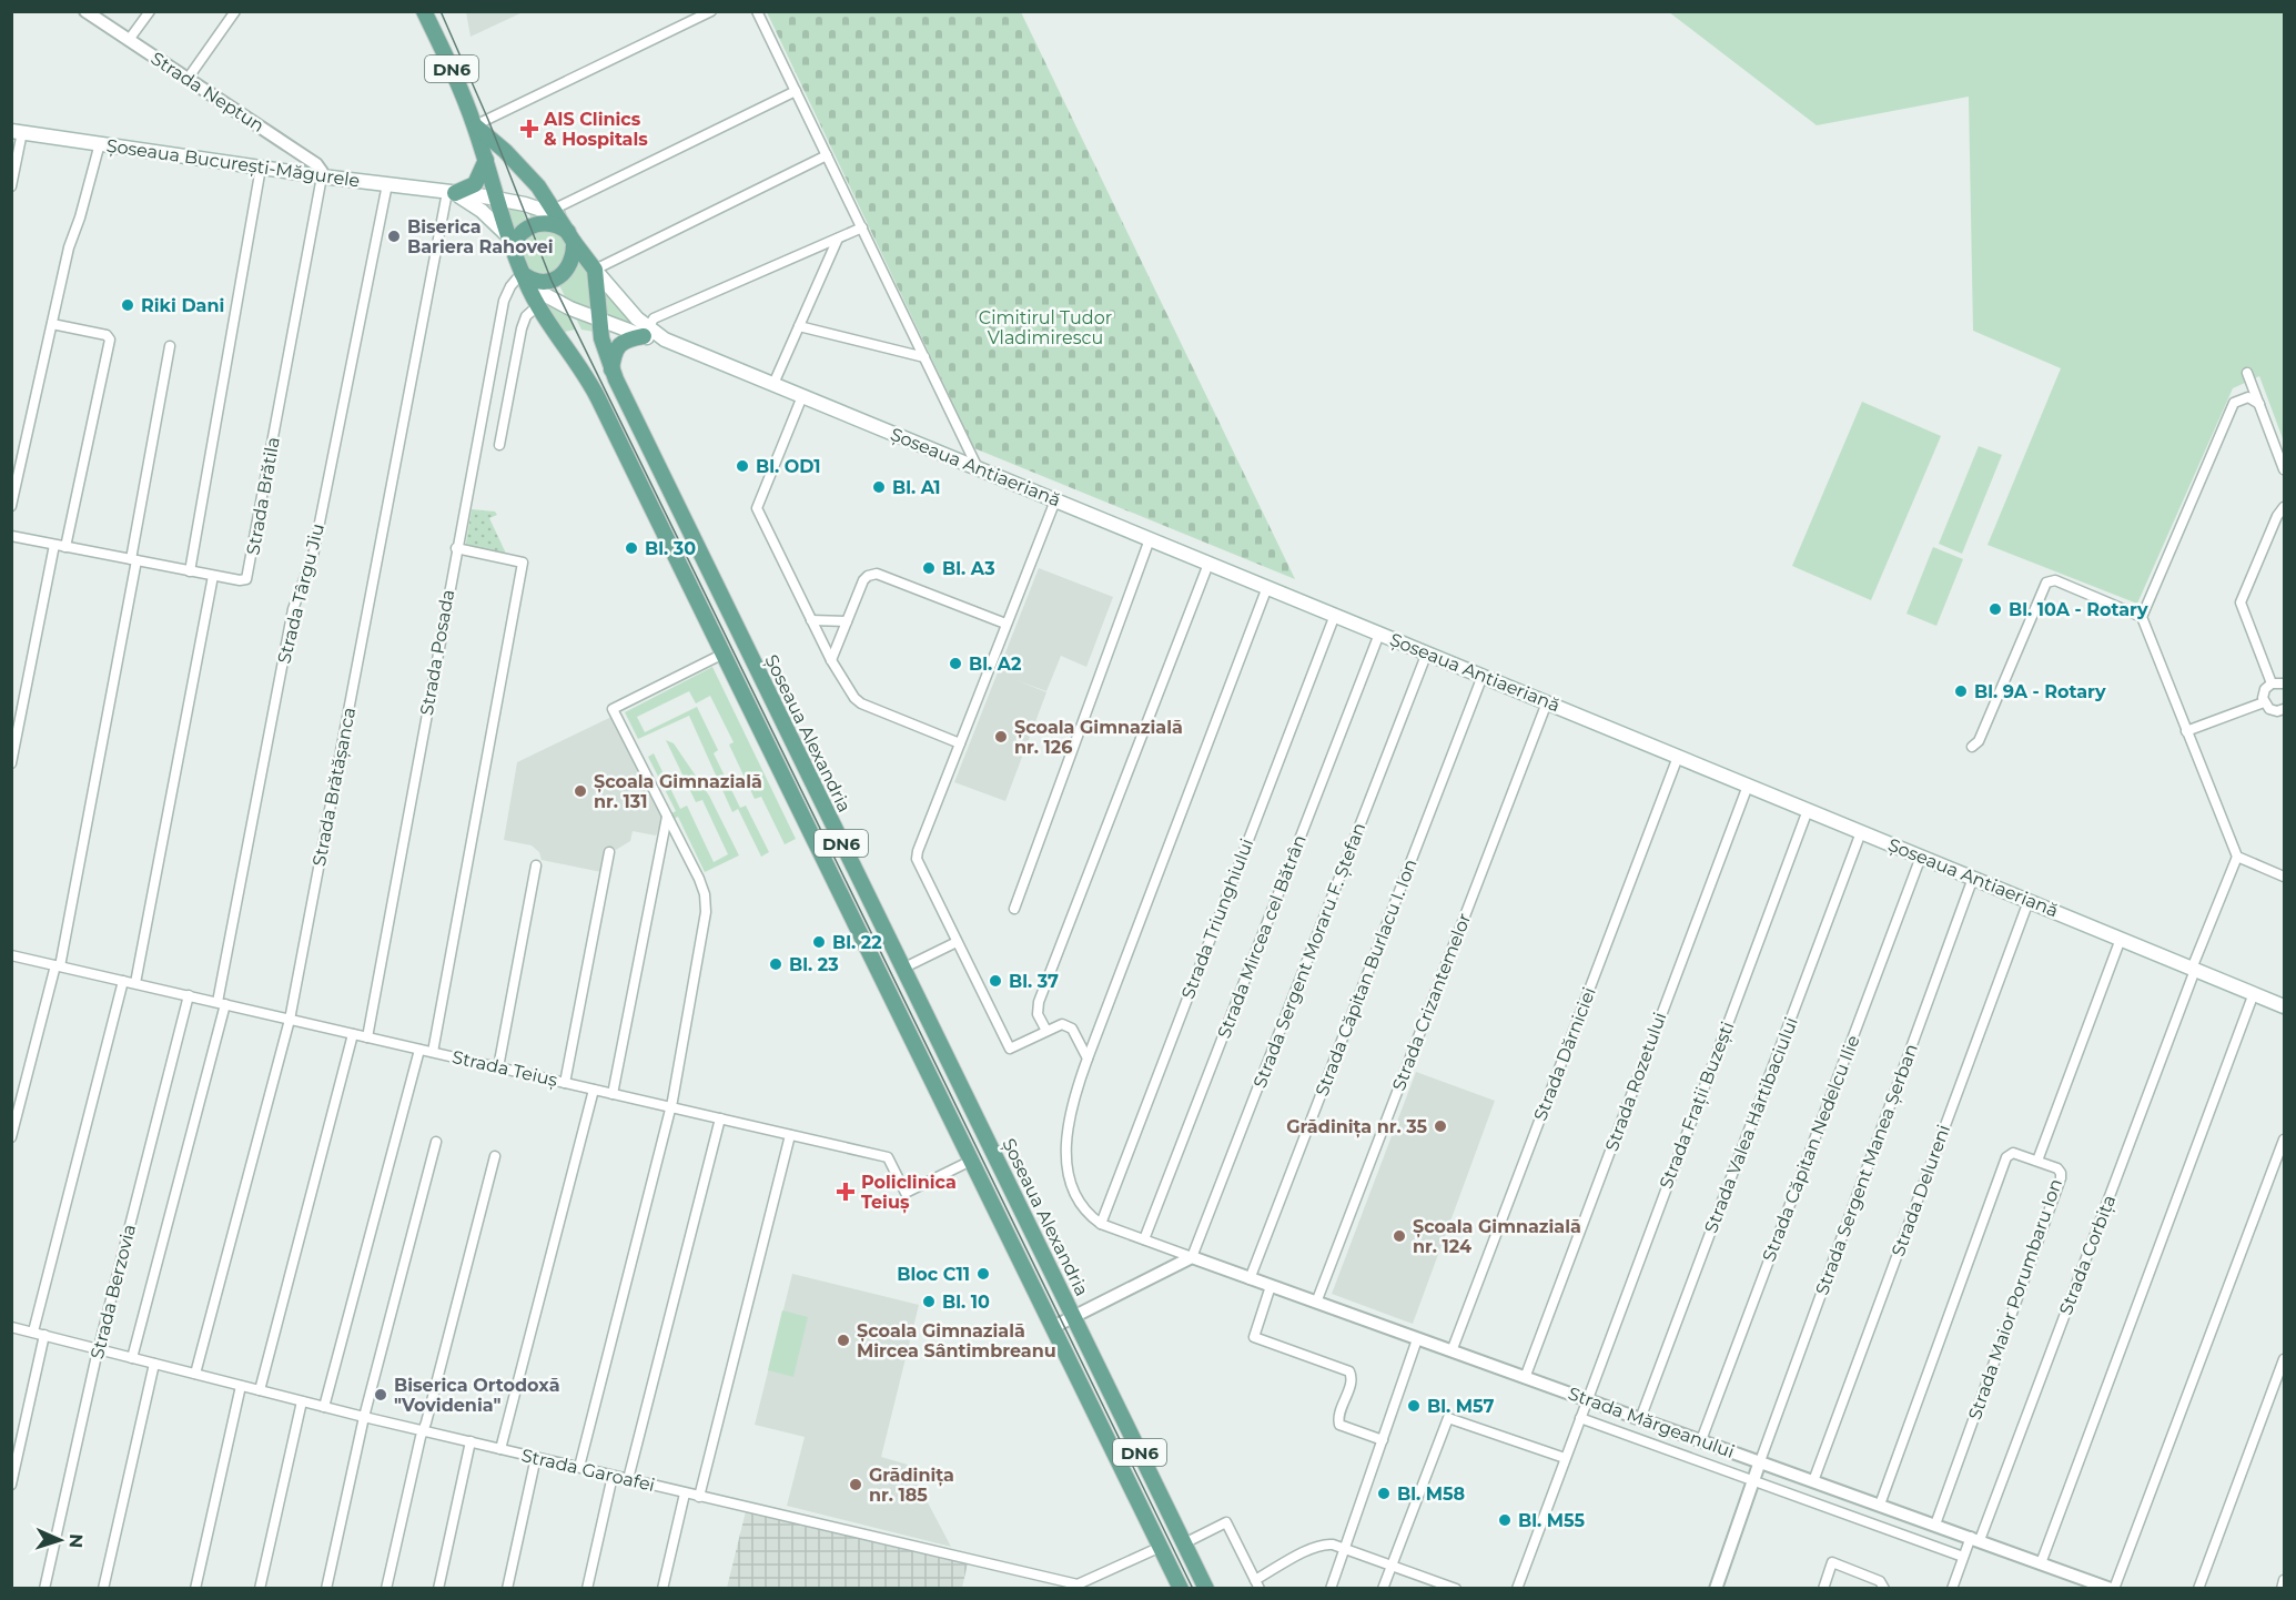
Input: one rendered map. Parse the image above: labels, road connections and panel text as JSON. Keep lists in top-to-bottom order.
{
  "streets": {
    "main road": [
      "DN6",
      "Șoseaua București-Măgurele",
      "Șoseaua Antiaeriană",
      "Șoseaua Alexandria"
    ],
    "street": [
      "Strada Neptun",
      "Strada Brătila",
      "Strada Târgu Jiu",
      "Strada Posada",
      "Strada Brătășanca",
      "Strada Triunghiului",
      "Strada Mircea cel Bătrân",
      "Strada Sergent Moraru F. Ștefan",
      "Strada Căpitan Burlacu I. Ion",
      "Strada Crizantemelor",
      "Strada Dărniciei",
      "Strada Teiuș",
      "Strada Rozetului",
      "Strada Frații Buzești",
      "Strada Valea Hârtibaciului",
      "Strada Căpitan Nedelcu Ilie",
      "Strada Sergent Manea Șerban",
      "Strada Delureni",
      "Strada Corbița",
      "Strada Berzovia",
      "Strada Maior Porumbaru Ion",
      "Strada Mărgeanului",
      "Strada Garoafei"
    ]
  },
  "crossings": [
    ["DN6", "Șoseaua București-Măgurele"],
    ["DN6", "Șoseaua Antiaeriană"],
    ["DN6", "Strada Posada"],
    ["DN6", "Șoseaua Alexandria"],
    ["DN6", "Strada Teiuș"],
    ["DN6", "Strada Garoafei"],
    ["Strada Neptun", "Șoseaua București-Măgurele"],
    ["Strada Neptun", "Strada Brătila"],
    ["Șoseaua București-Măgurele", "Șoseaua Antiaeriană"],
    ["Șoseaua București-Măgurele", "Strada Brătila"],
    ["Șoseaua București-Măgurele", "Strada Târgu Jiu"],
    ["Șoseaua București-Măgurele", "Strada Posada"],
    ["Șoseaua București-Măgurele", "Strada Brătășanca"],
    ["Șoseaua Antiaeriană", "Strada Posada"],
    ["Șoseaua Antiaeriană", "Șoseaua Alexandria"],
    ["Șoseaua Antiaeriană", "Strada Triunghiului"],
    ["Șoseaua Antiaeriană", "Strada Mircea cel Bătrân"],
    ["Șoseaua Antiaeriană", "Strada Sergent Moraru F. Ștefan"],
    ["Șoseaua Antiaeriană", "Strada Căpitan Burlacu I. Ion"],
    ["Șoseaua Antiaeriană", "Strada Crizantemelor"],
    ["Șoseaua Antiaeriană", "Strada Dărniciei"],
    ["Șoseaua Antiaeriană", "Strada Rozetului"],
    ["Șoseaua Antiaeriană", "Strada Frații Buzești"],
    ["Șoseaua Antiaeriană", "Strada Valea Hârtibaciului"],
    ["Șoseaua Antiaeriană", "Strada Căpitan Nedelcu Ilie"],
    ["Șoseaua Antiaeriană", "Strada Sergent Manea Șerban"],
    ["Șoseaua Antiaeriană", "Strada Delureni"],
    ["Șoseaua Antiaeriană", "Strada Corbița"],
    ["Șoseaua Antiaeriană", "Strada Maior Porumbaru Ion"],
    ["Strada Târgu Jiu", "Strada Teiuș"],
    ["Strada Târgu Jiu", "Strada Garoafei"],
    ["Strada Posada", "Strada Teiuș"],
    ["Strada Brătășanca", "Strada Teiuș"],
    ["Strada Brătășanca", "Strada Garoafei"],
    ["Strada Triunghiului", "Strada Mărgeanului"],
    ["Strada Mircea cel Bătrân", "Strada Mărgeanului"],
    ["Strada Sergent Moraru F. Ștefan", "Strada Mărgeanului"],
    ["Strada Căpitan Burlacu I. Ion", "Strada Mărgeanului"],
    ["Strada Crizantemelor", "Strada Mărgeanului"],
    ["Strada Dărniciei", "Strada Mărgeanului"],
    ["Strada Teiuș", "Strada Berzovia"],
    ["Strada Rozetului", "Strada Mărgeanului"],
    ["Strada Frații Buzești", "Strada Mărgeanului"],
    ["Strada Valea Hârtibaciului", "Strada Mărgeanului"],
    ["Strada Căpitan Nedelcu Ilie", "Strada Mărgeanului"],
    ["Strada Sergent Manea Șerban", "Strada Mărgeanului"],
    ["Strada Delureni", "Strada Mărgeanului"],
    ["Strada Corbița", "Strada Mărgeanului"],
    ["Strada Berzovia", "Strada Garoafei"],
    ["Strada Maior Porumbaru Ion", "Strada Mărgeanului"]
  ],
  "parks": ["Cimitirul Tudor Vladimirescu"],
  "places": {
    "health": ["AIS Clinics & Hospitals", "Policlinica Teiuș"],
    "other": [
      "Biserica Bariera Rahovei",
      "Riki Dani",
      "Bl. OD1",
      "Bl. A1",
      "Bl. 30",
      "Bl. A3",
      "Bl. 10A - Rotary",
      "Bl. A2",
      "Bl. 9A - Rotary",
      "Școala Gimnazială nr. 126",
      "Școala Gimnazială nr. 131",
      "Bl. 22",
      "Bl. 23",
      "Bl. 37",
      "Grădinița nr. 35",
      "Școala Gimnazială nr. 124",
      "Bloc C11",
      "Bl. 10",
      "Școala Gimnazială Mircea Sântimbreanu",
      "Biserica Ortodoxă \"Vovidenia\"",
      "Bl. M57",
      "Grădinița nr. 185",
      "Bl. M58",
      "Bl. M55"
    ]
  },
  "north": "right"
}
